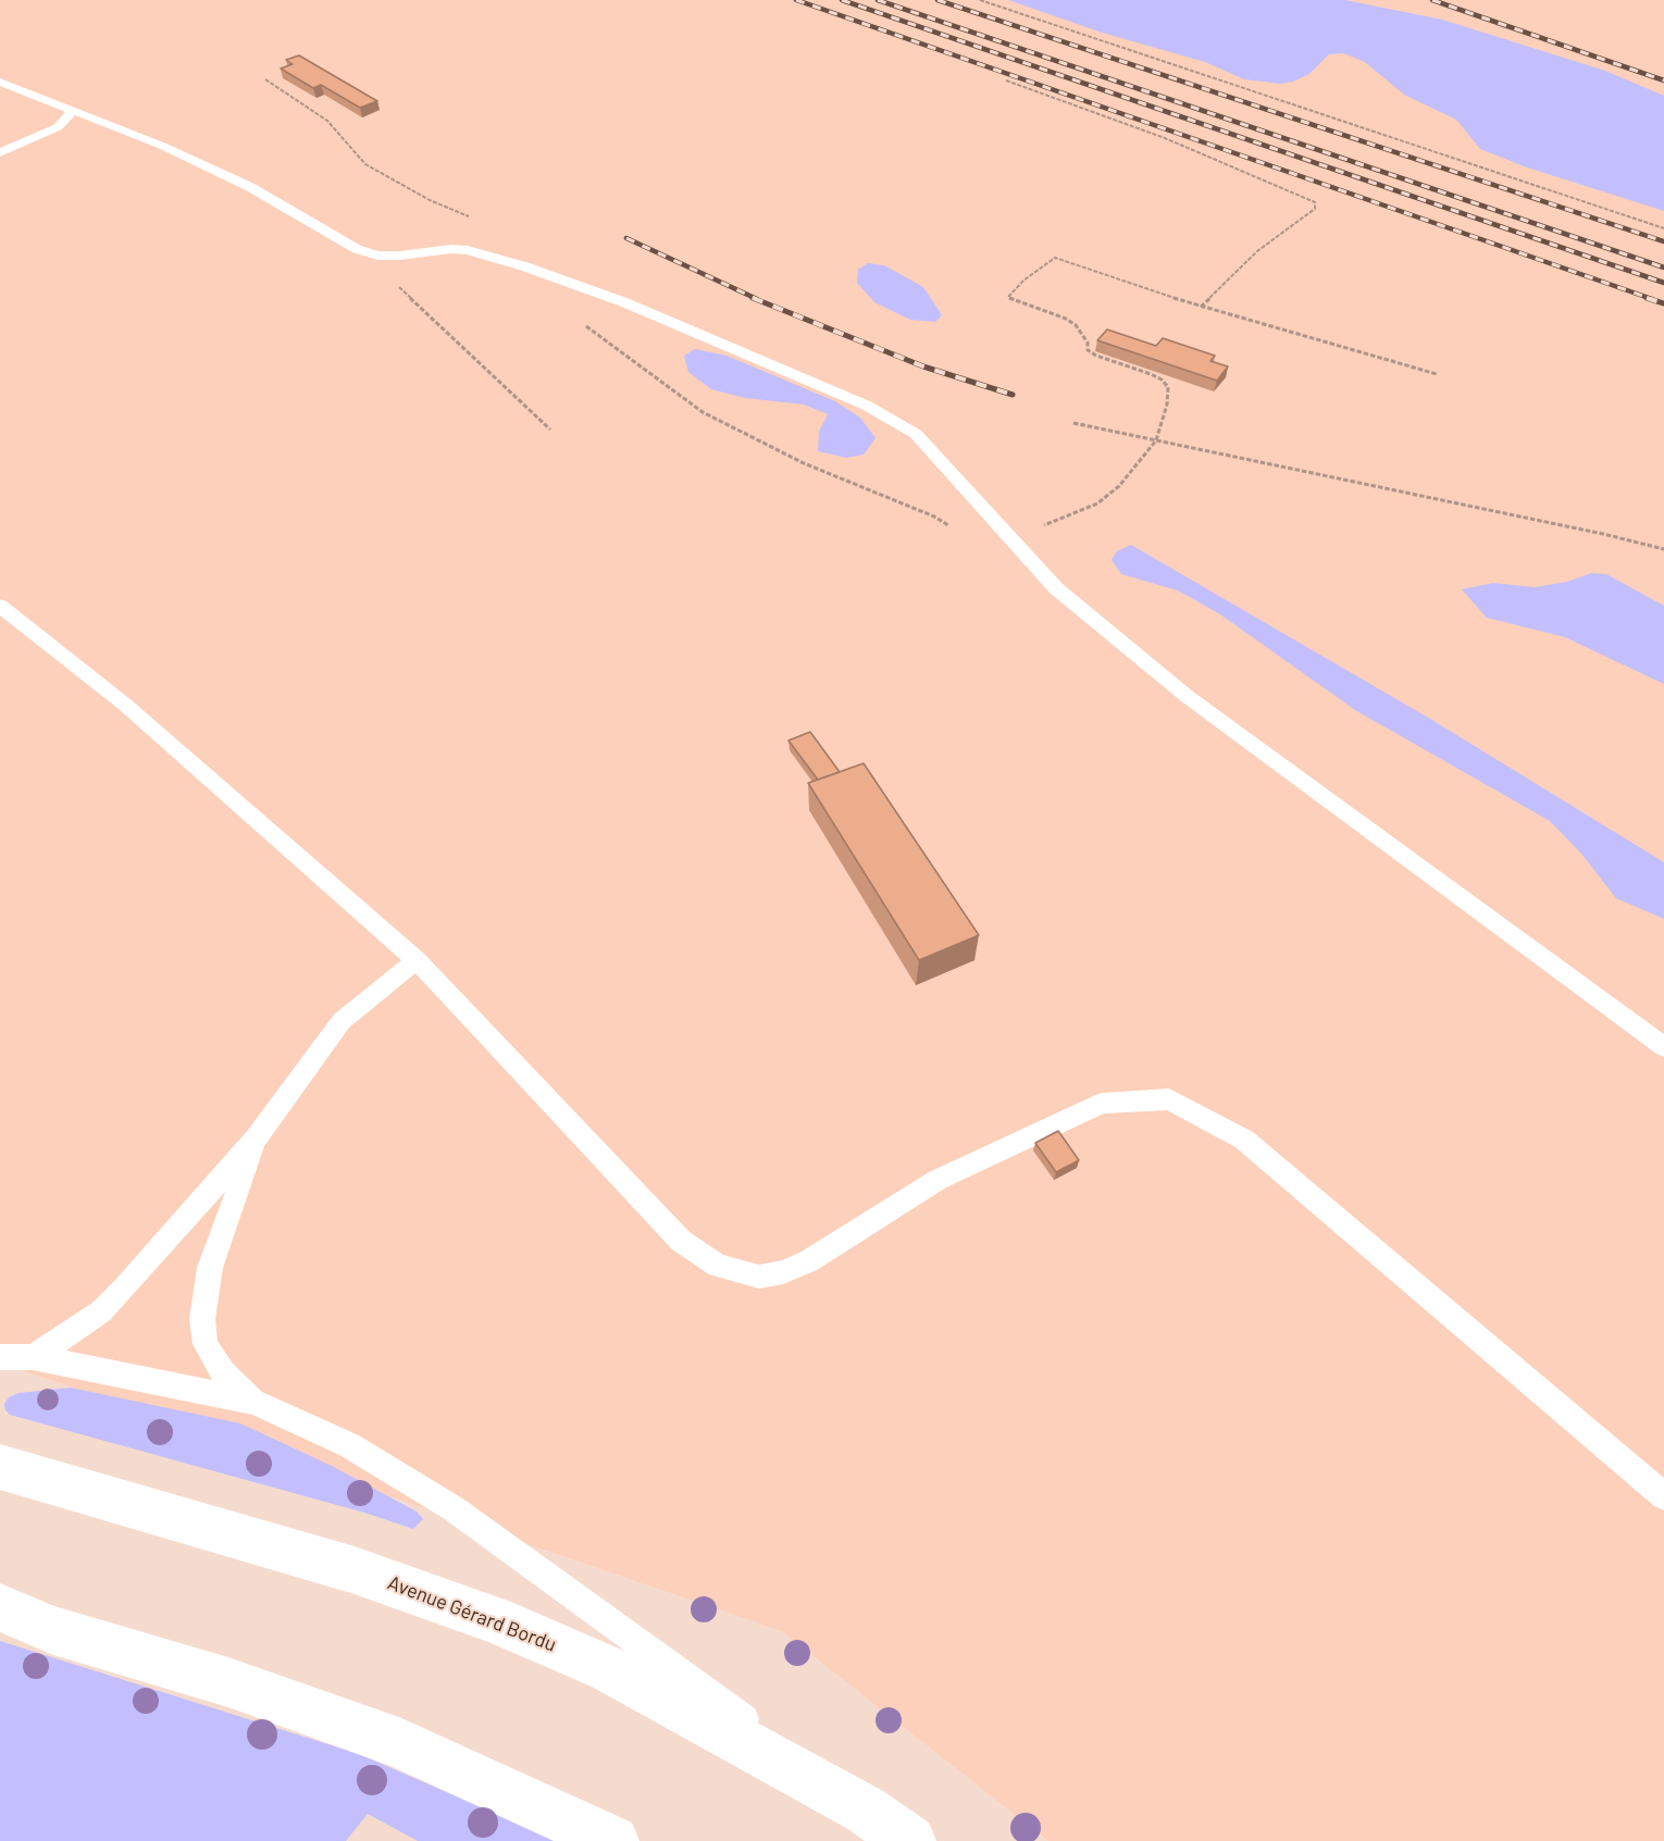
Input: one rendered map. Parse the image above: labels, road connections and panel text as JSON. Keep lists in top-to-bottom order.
{
  "streets": {
    "main road": ["Avenue Gérard Bordu"]
  }
}
